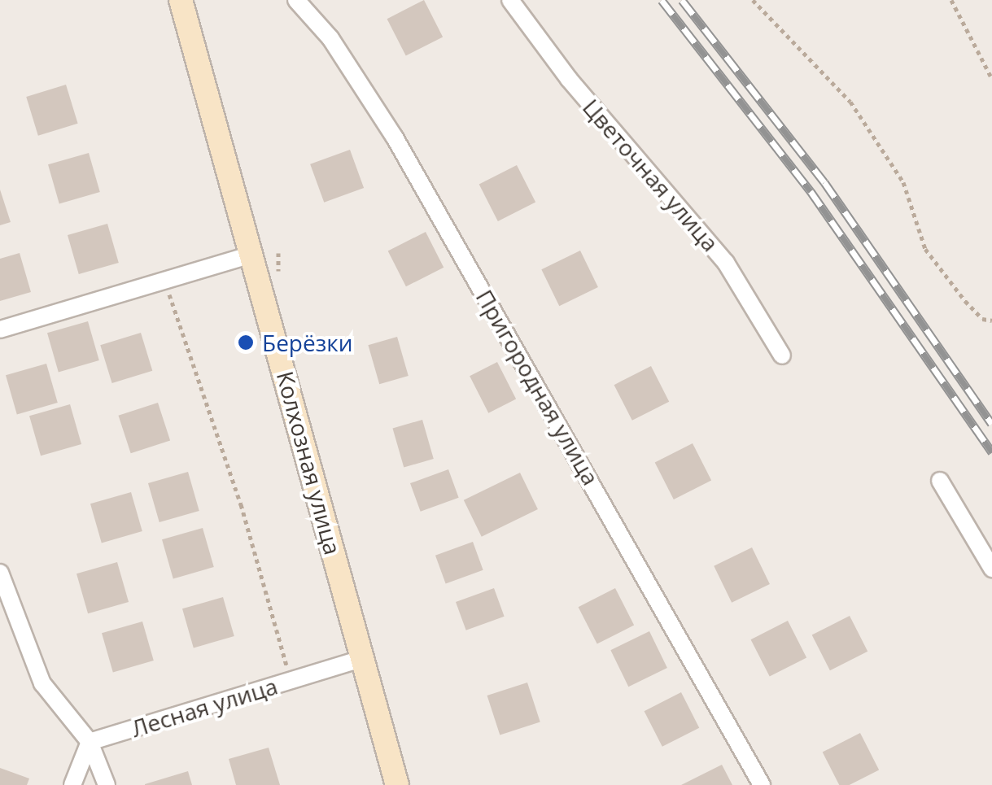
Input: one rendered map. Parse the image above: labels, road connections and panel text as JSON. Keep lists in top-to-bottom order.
{
  "streets": {
    "main road": ["Колхозная улица"],
    "street": ["Цветочная улица", "Пригородная улица", "Лесная улица"]
  },
  "crossings": [
    ["Колхозная улица", "Лесная улица"]
  ],
  "places": ["Берёзки"]
}
